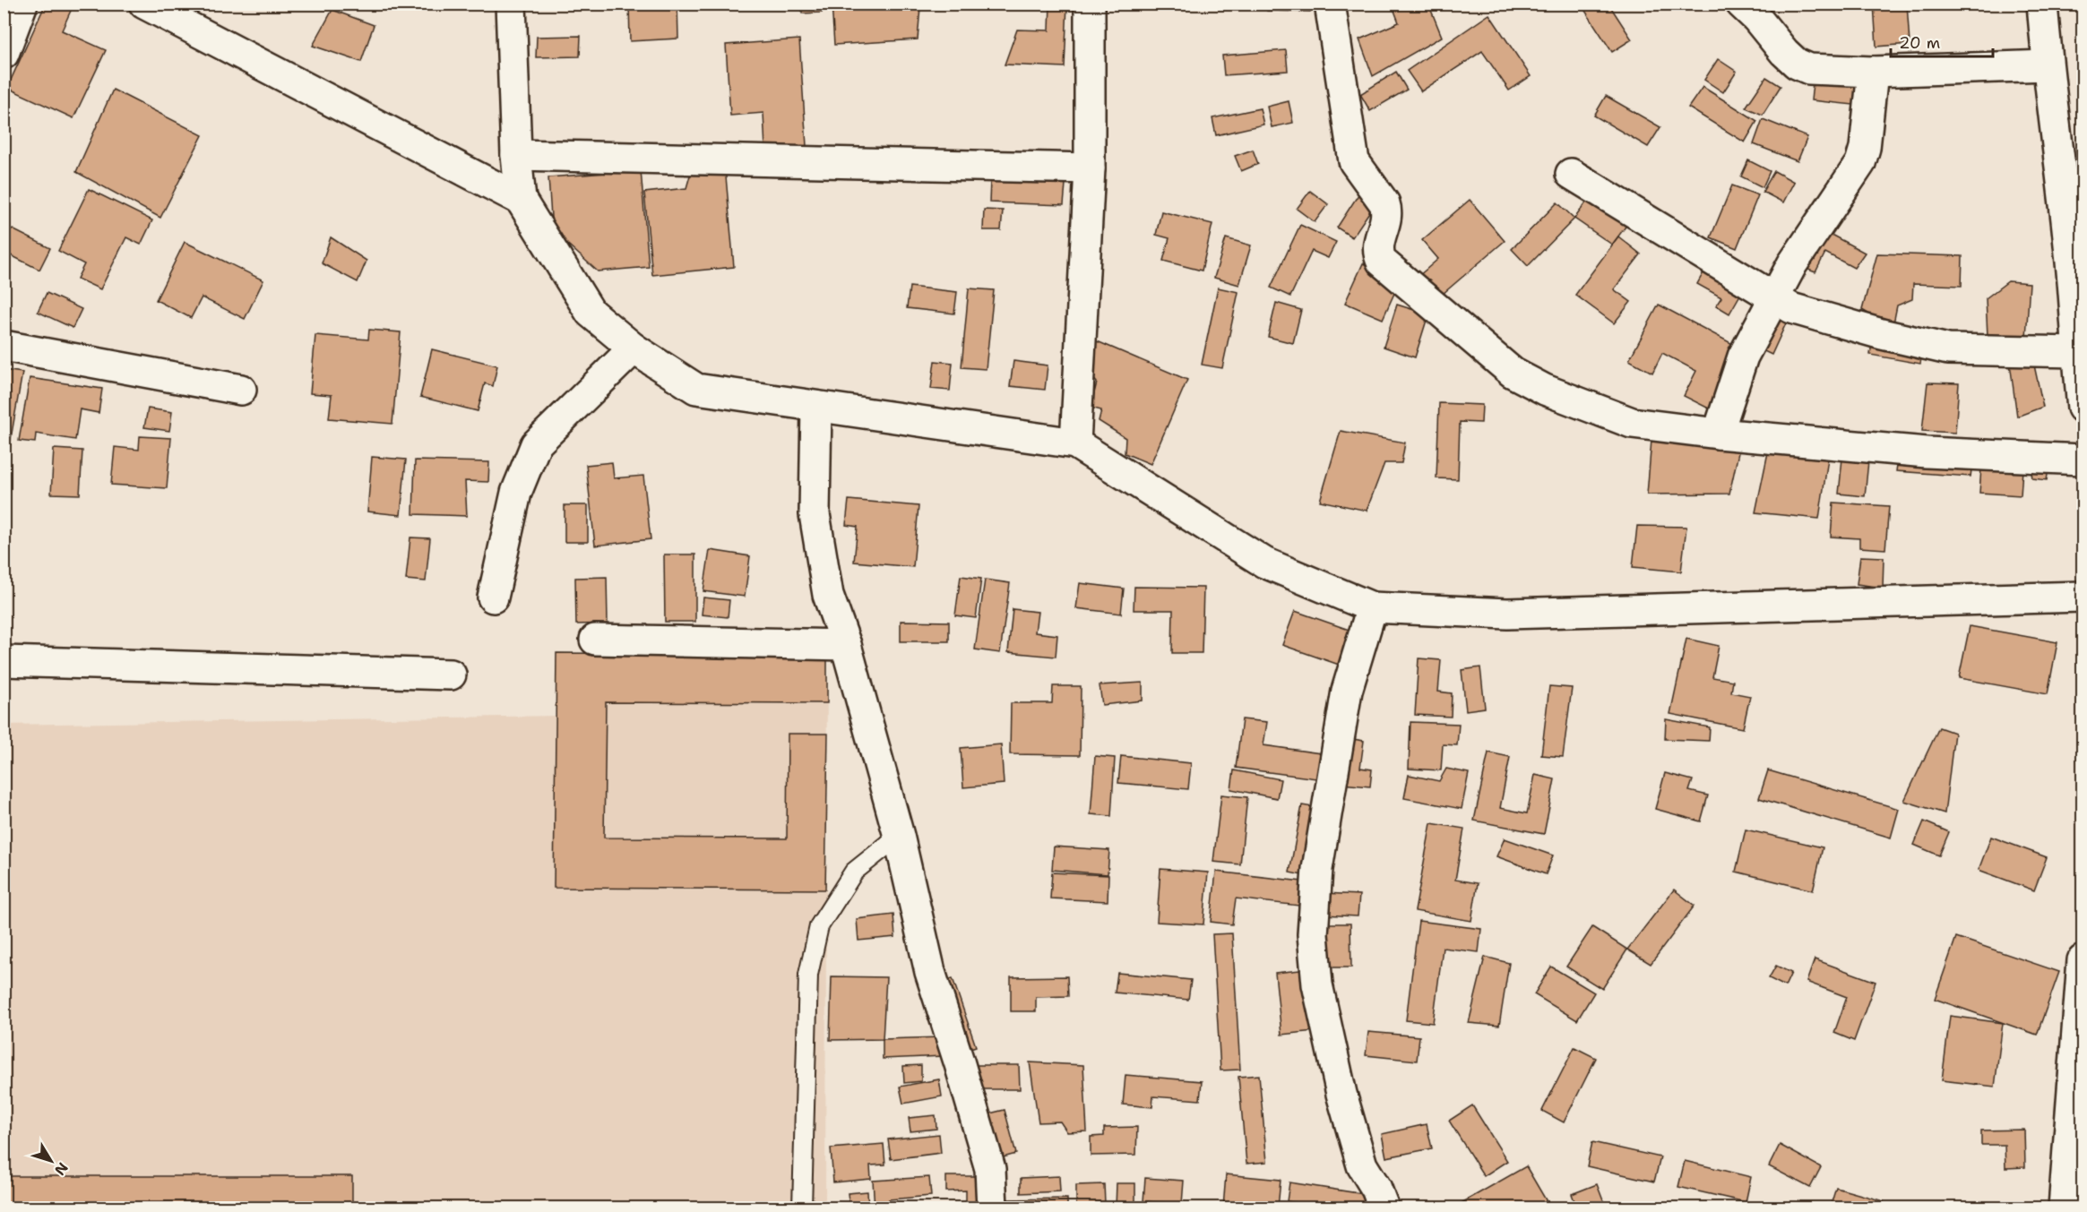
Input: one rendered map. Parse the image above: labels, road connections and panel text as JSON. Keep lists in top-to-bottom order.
{
  "scale_bar": "20 m",
  "north": "bottom right"
}
